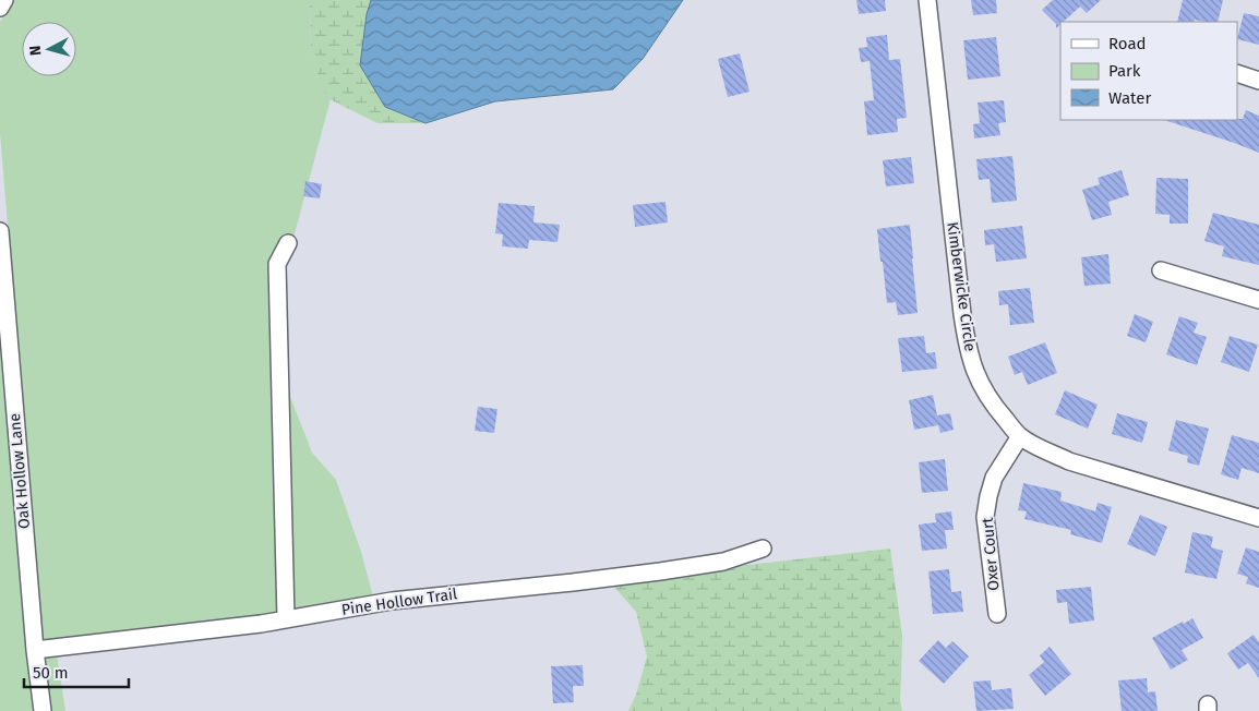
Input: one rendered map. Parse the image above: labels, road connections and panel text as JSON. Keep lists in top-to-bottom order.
{
  "streets": {
    "street": [
      "Kimberwicke Circle",
      "Oak Hollow Lane",
      "Oxer Court",
      "Pine Hollow Trail"
    ]
  },
  "crossings": [
    ["Kimberwicke Circle", "Oxer Court"],
    ["Oak Hollow Lane", "Pine Hollow Trail"]
  ],
  "legend": ["Road", "Park", "Water"],
  "scale_bar": "50 m",
  "north": "left"
}
